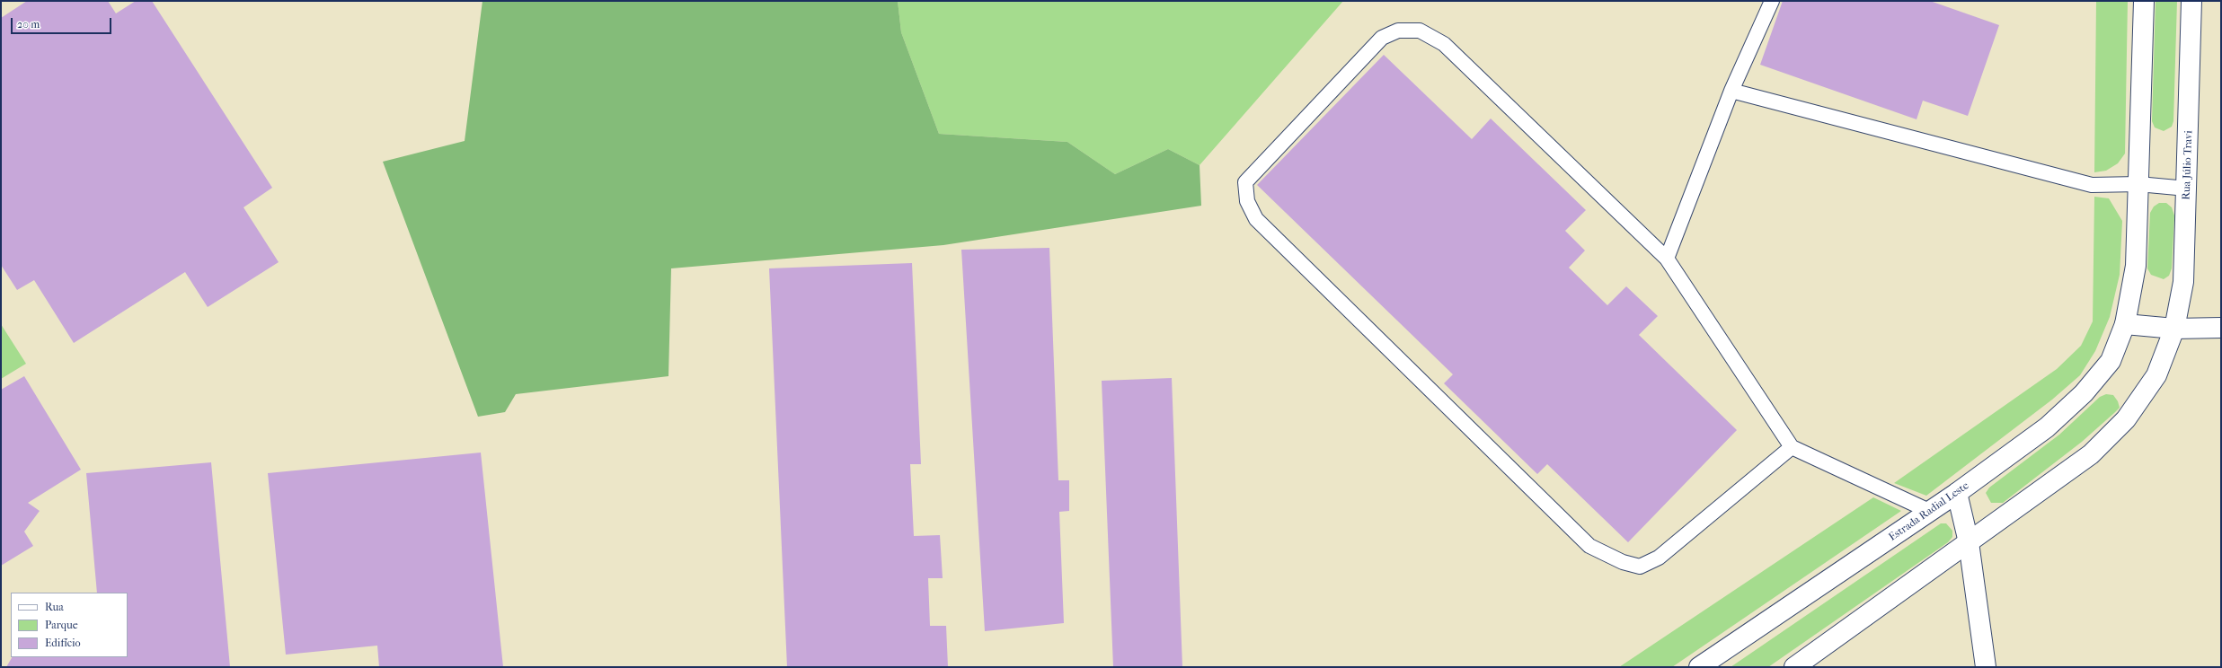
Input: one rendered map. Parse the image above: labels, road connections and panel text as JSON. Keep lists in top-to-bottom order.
{
  "streets": {
    "street": ["Rua Júlio Travi", "Estrada Radial Leste"]
  },
  "legend": ["Rua", "Parque", "Edifício"],
  "scale_bar": "20 m"
}
